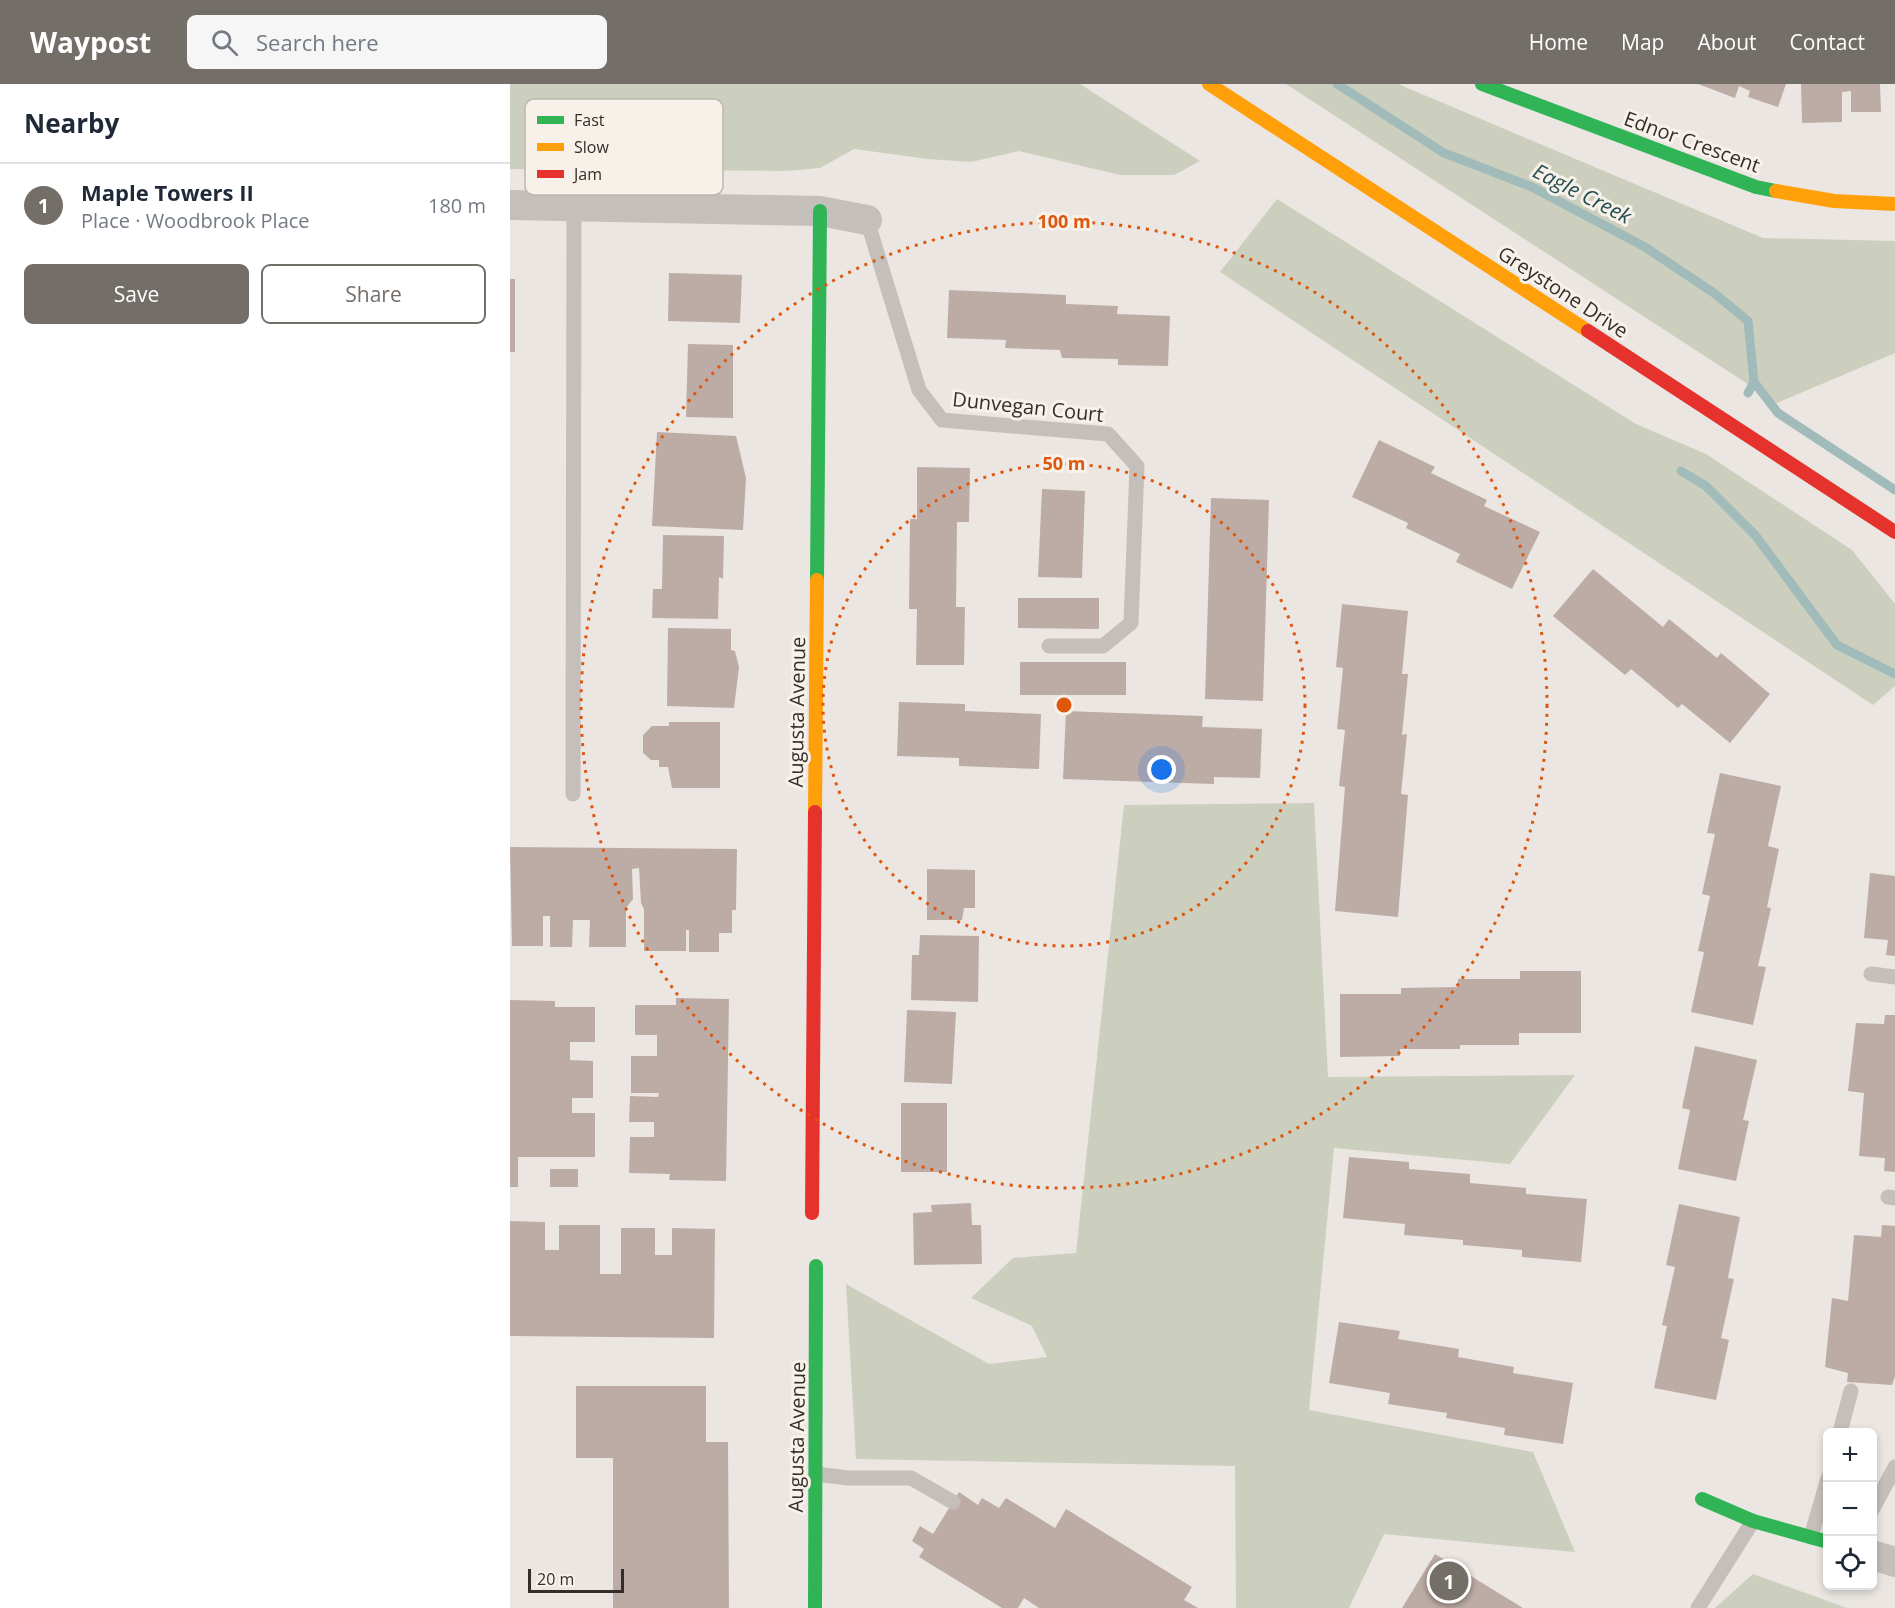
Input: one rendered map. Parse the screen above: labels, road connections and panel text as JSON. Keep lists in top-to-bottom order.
{
  "streets": {
    "street": ["Ednor Crescent", "Greystone Drive", "Augusta Avenue"],
    "lane": ["Dunvegan Court"]
  },
  "water": ["Eagle Creek"],
  "legend": ["Fast", "Slow", "Jam"],
  "scale_bar": "20 m",
  "page": {
    "header": "Waypost",
    "search": "Search here",
    "nav": [
      "Home",
      "Map",
      "About",
      "Contact"
    ],
    "heading": "Nearby",
    "list": [
      {
        "mark": "1",
        "name": "Maple Towers II",
        "note": "Place · Woodbrook Place",
        "value": "180 m"
      }
    ],
    "buttons": ["Save", "Share"],
    "map_buttons": ["+", "−"],
    "pins": "1",
    "scale": "20 m"
  },
  "rings": ["100 m", "50 m"]
}
